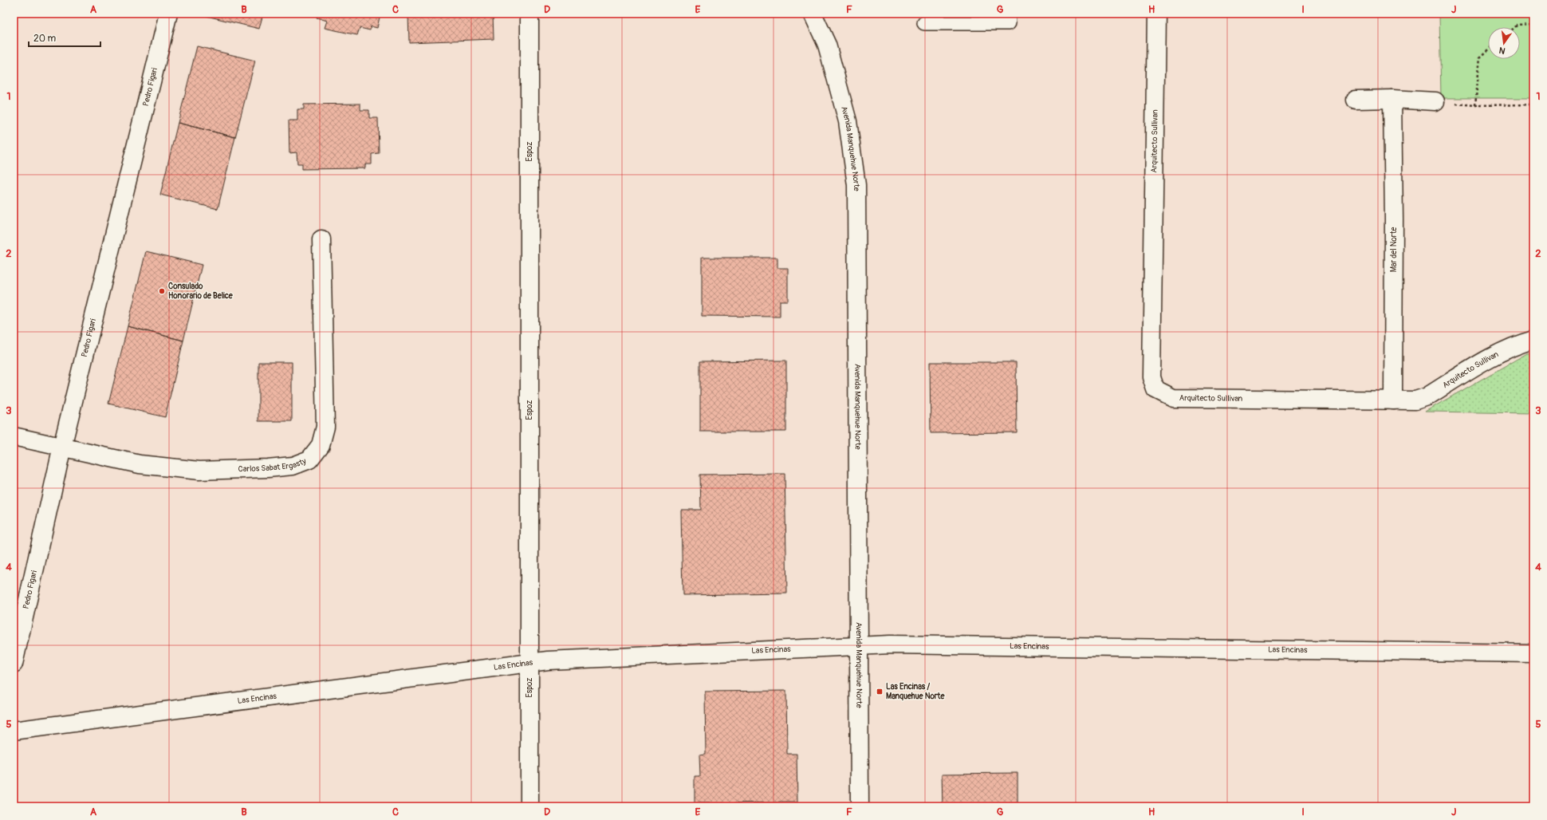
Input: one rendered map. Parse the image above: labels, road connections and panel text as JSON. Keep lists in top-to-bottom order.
{
  "streets": {
    "street": [
      "Pedro Figari",
      "Arquitecto Sullivan",
      "Avenida Manquehue Norte",
      "Espoz",
      "Mar del Norte",
      "Carlos Sabat Ergasty",
      "Las Encinas"
    ]
  },
  "crossings": [
    ["Pedro Figari", "Carlos Sabat Ergasty"],
    ["Arquitecto Sullivan", "Mar del Norte"],
    ["Avenida Manquehue Norte", "Las Encinas"],
    ["Espoz", "Las Encinas"]
  ],
  "places": {
    "other": ["Consulado Honorario de Belice"],
    "transit": ["Las Encinas / Manquehue Norte"]
  },
  "scale_bar": "20 m",
  "north": "bottom",
  "grid": {
    "columns": [
      "A",
      "B",
      "C",
      "D",
      "E",
      "F",
      "G",
      "H",
      "I",
      "J"
    ],
    "rows": [
      "1",
      "2",
      "3",
      "4",
      "5"
    ]
  }
}
